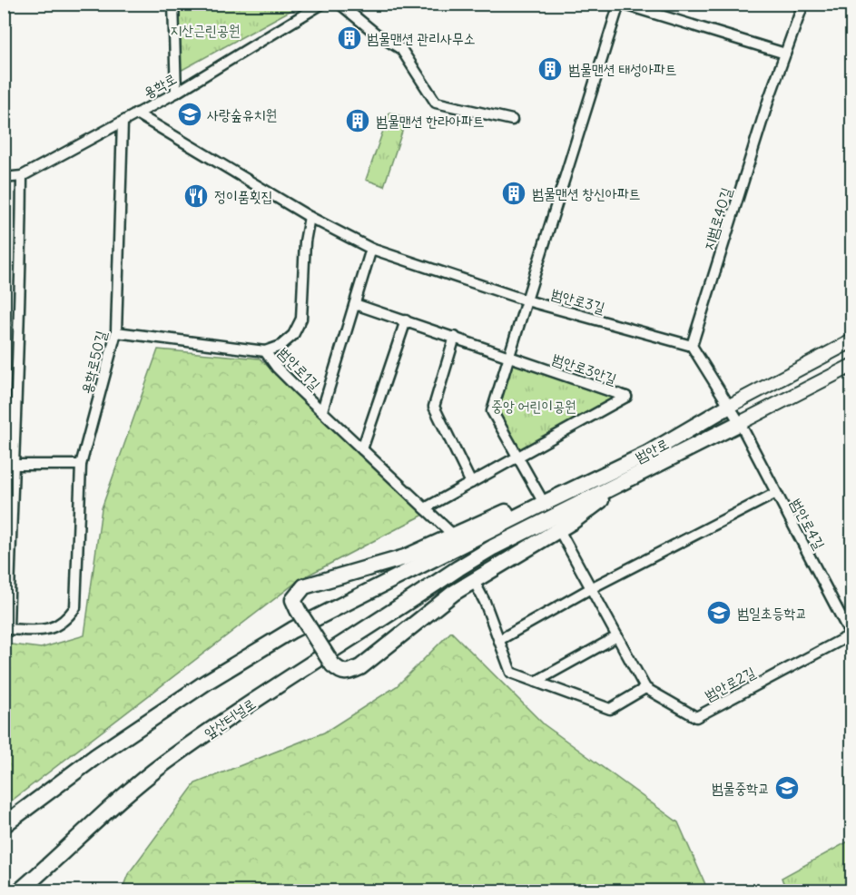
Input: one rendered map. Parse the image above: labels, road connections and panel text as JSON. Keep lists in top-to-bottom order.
{
  "streets": {
    "highway": ["범안로", "앞산터널로"],
    "street": [
      "용학로",
      "지범로40길",
      "범안로3길",
      "용학로50길",
      "범안로1길",
      "범안로3안길",
      "범안로4길",
      "범안로2길"
    ]
  },
  "crossings": [
    ["용학로", "범안로3길"],
    ["용학로", "용학로50길"],
    ["지범로40길", "범안로3길"],
    ["용학로50길", "범안로1길"],
    ["범안로1길", "범안로3안길"],
    ["범안로", "범안로4길"],
    ["범안로", "앞산터널로"],
    ["범안로4길", "범안로2길"]
  ],
  "parks": ["지산근린공원", "중앙 어린이공원"],
  "places": {
    "building": [
      "범물맨션 관리사무소",
      "범물맨션 태성아파트",
      "범물맨션 한라아파트",
      "범물맨션 창신아파트"
    ],
    "school or university": ["사랑숲유치원", "범일초등학교", "범물중학교"],
    "restaurant": ["정이품횟집"]
  }
}
